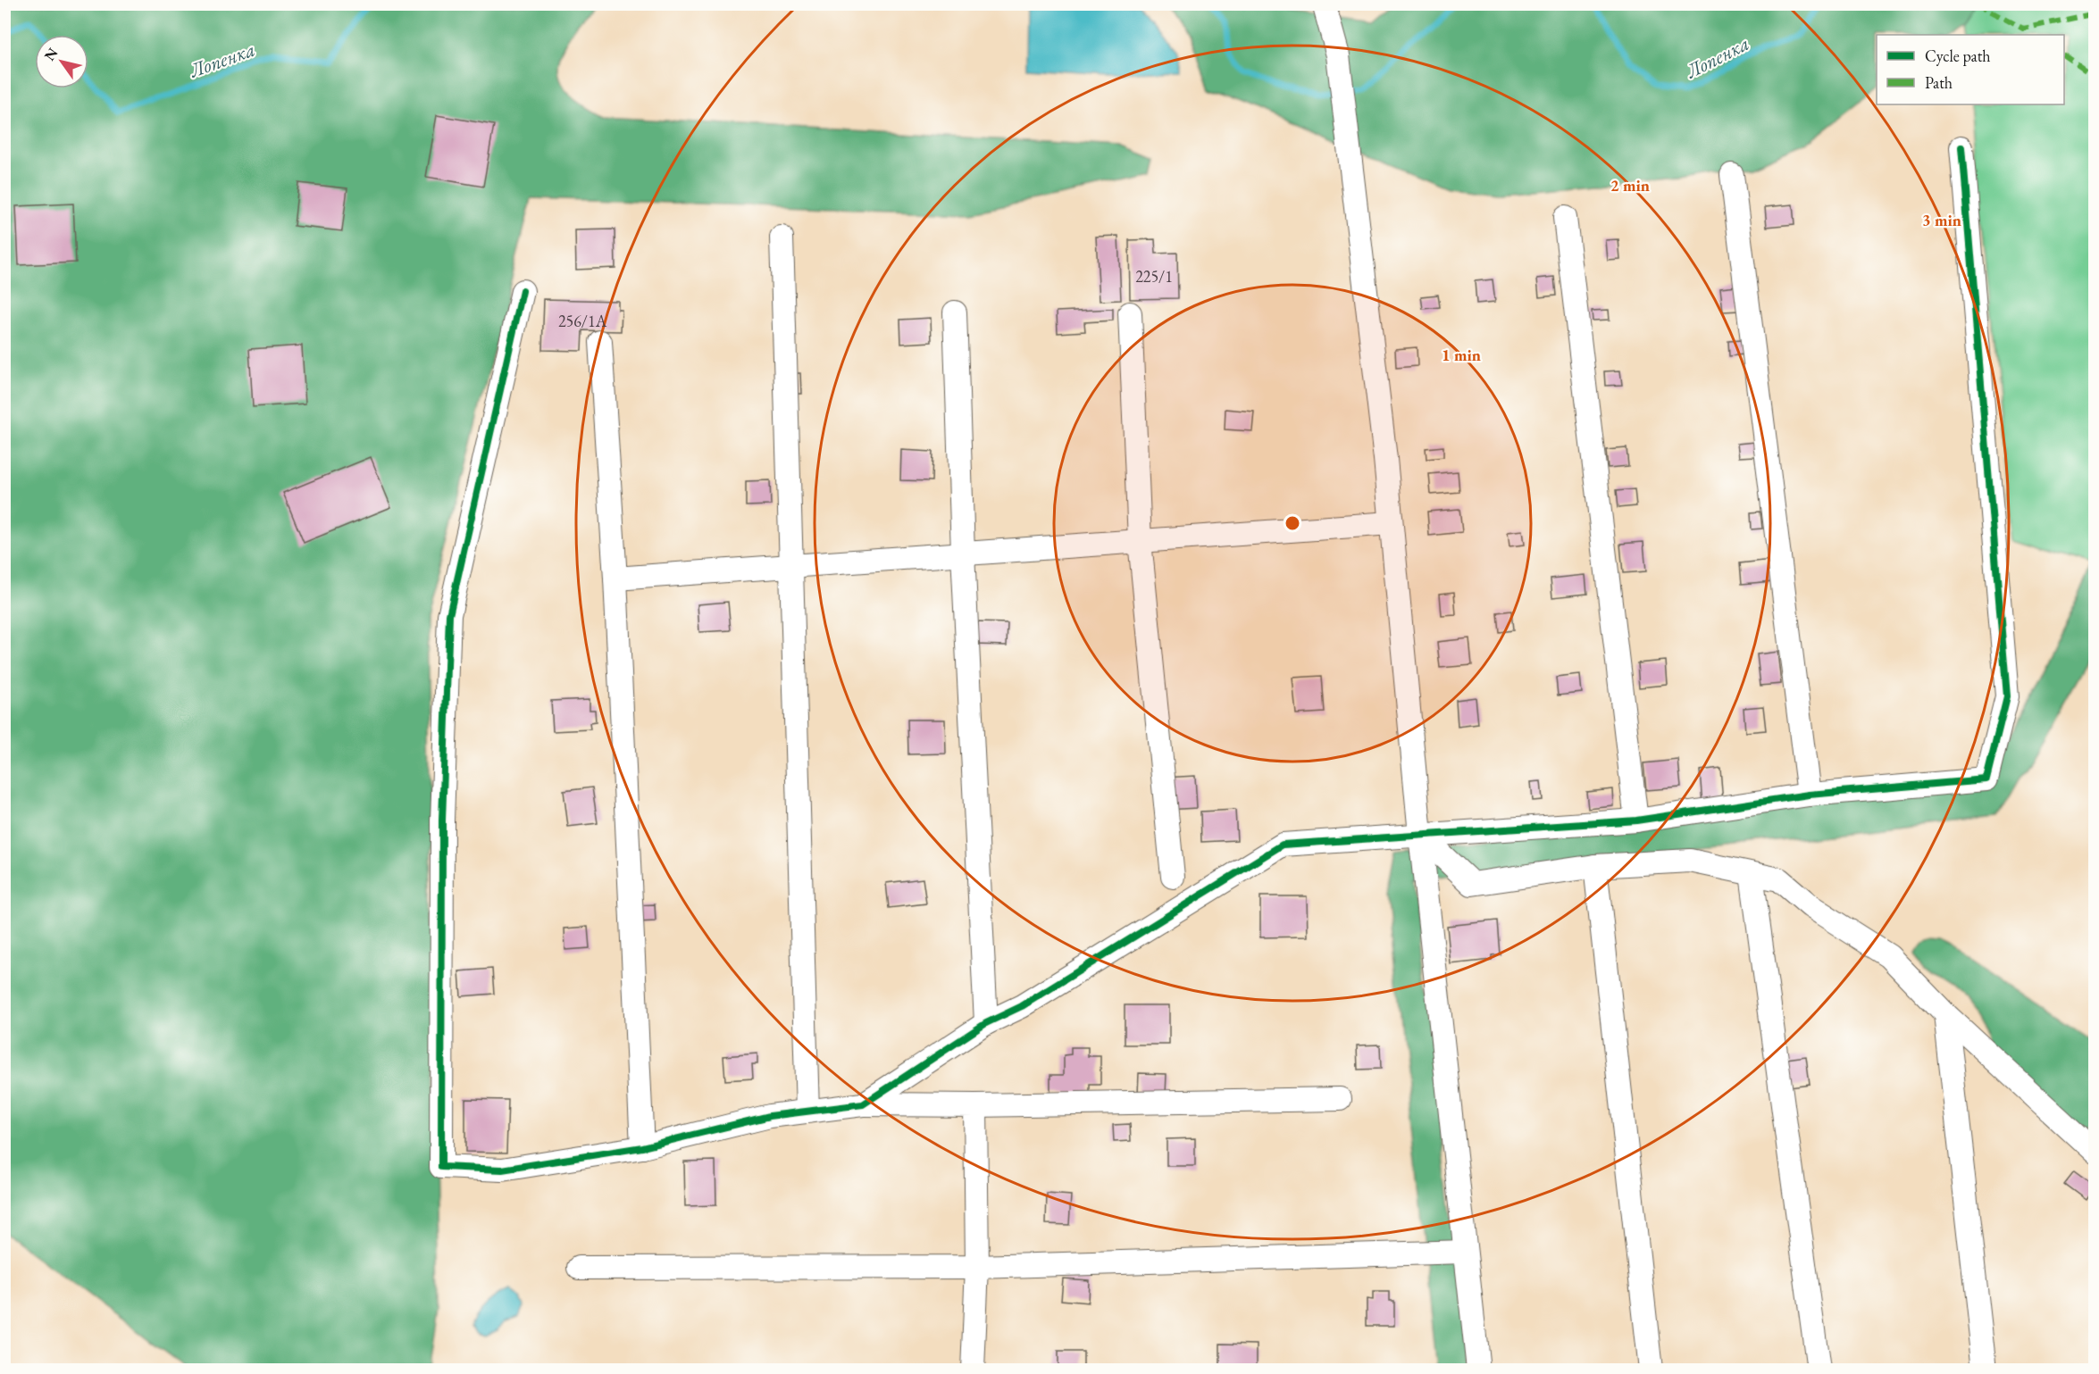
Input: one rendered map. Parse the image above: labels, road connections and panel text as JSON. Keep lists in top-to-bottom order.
{
  "water": ["Лопенка"],
  "house_numbers": ["225/1", "256/1А"],
  "legend": ["Cycle path", "Path"],
  "north": "top left",
  "rings": ["2 min", "3 min", "1 min"]
}
